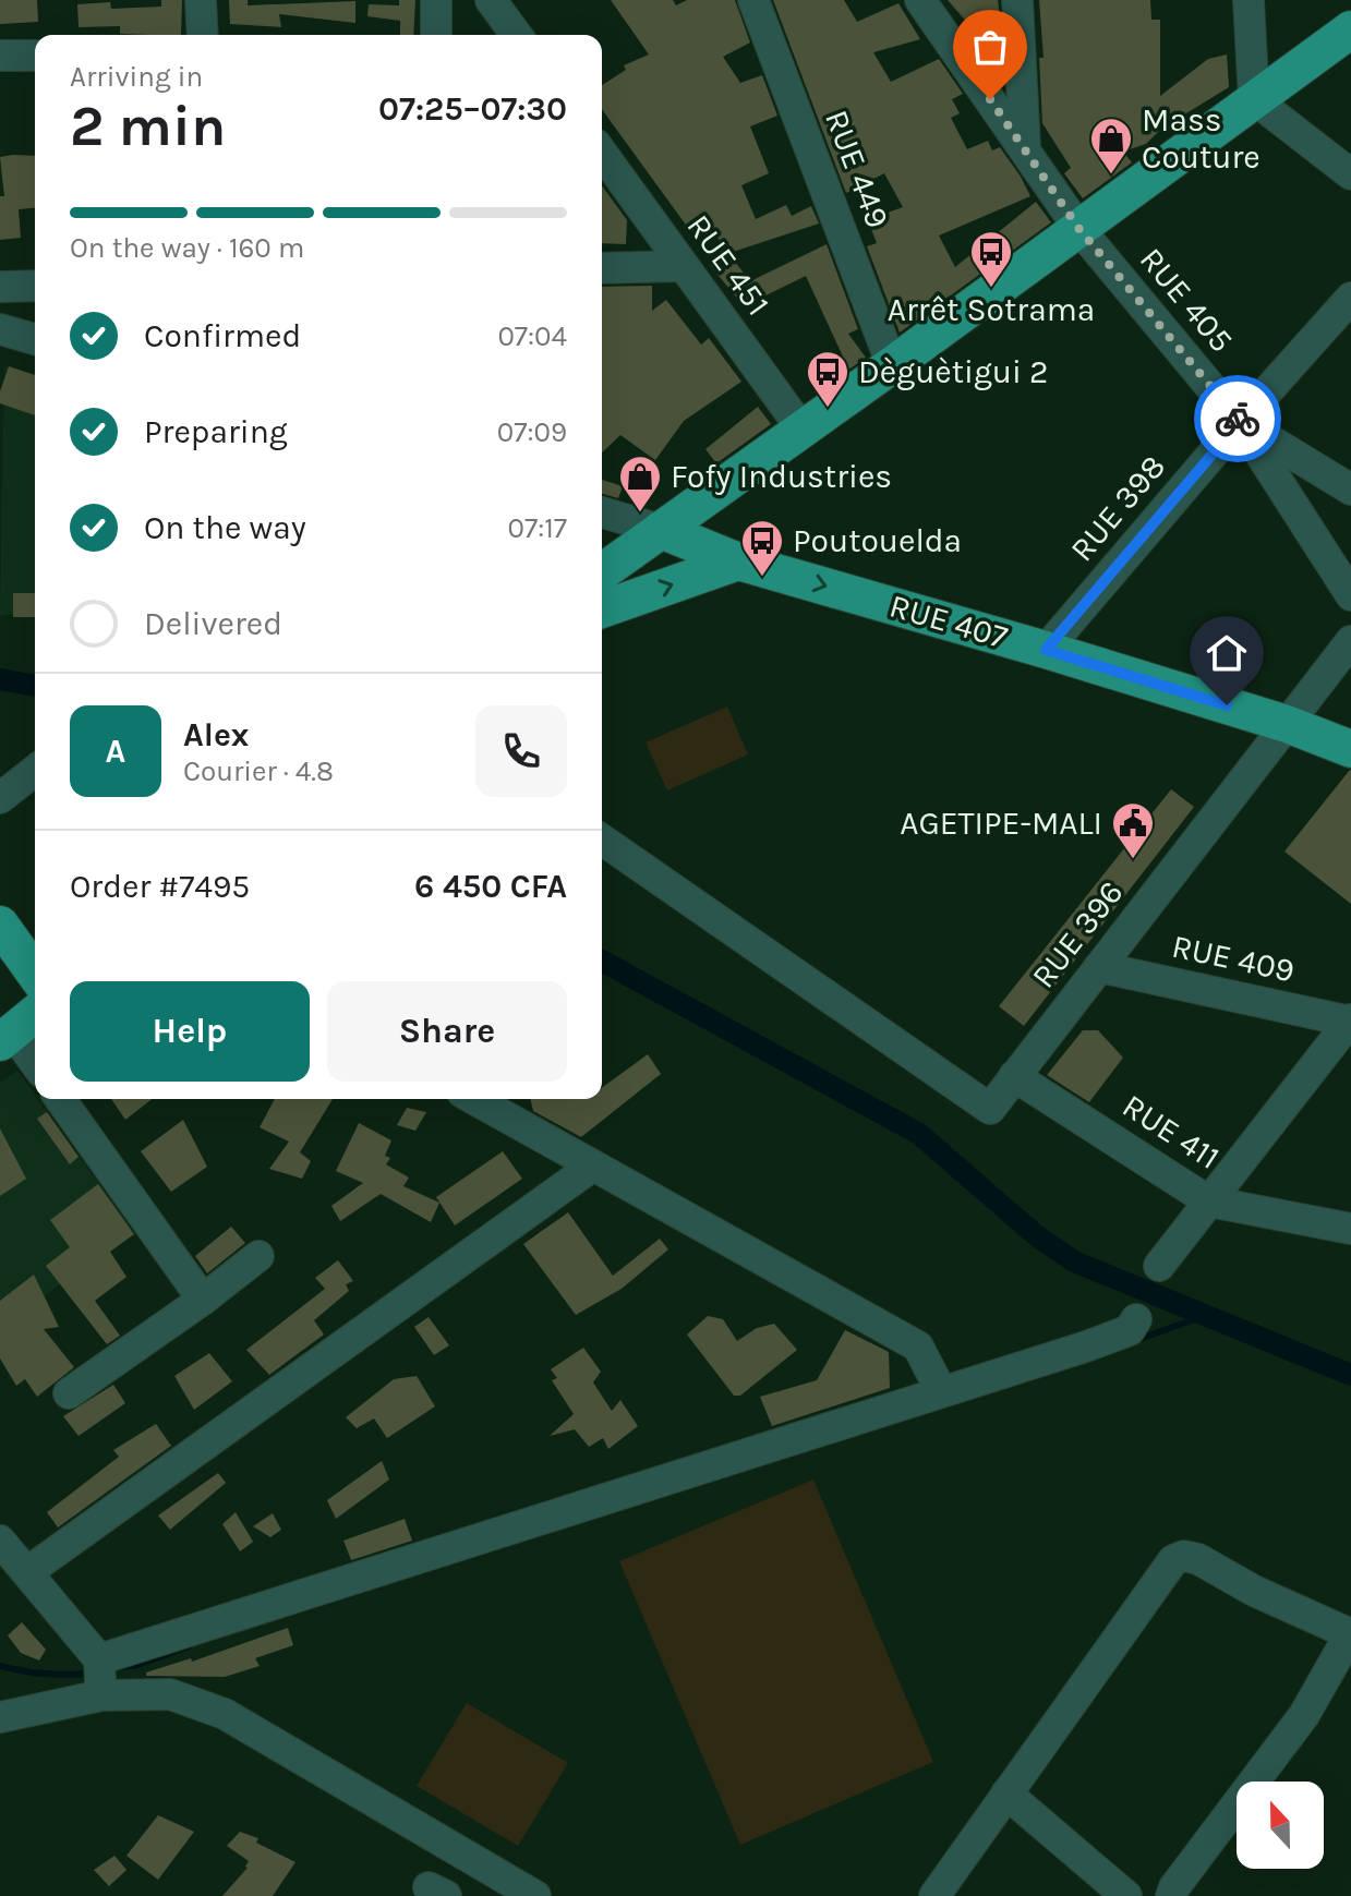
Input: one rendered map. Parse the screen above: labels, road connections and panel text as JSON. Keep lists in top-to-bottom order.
{
  "streets": {
    "main road": ["RUE 407"],
    "street": [
      "RUE 449",
      "RUE 451",
      "RUE 405",
      "RUE 398",
      "RUE 396",
      "RUE 409",
      "RUE 411"
    ]
  },
  "crossings": [
    ["RUE 405", "RUE 398"],
    ["RUE 398", "RUE 407"],
    ["RUE 407", "RUE 396"],
    ["RUE 396", "RUE 409"],
    ["RUE 396", "RUE 411"]
  ],
  "one_way": ["RUE 407"],
  "places": {
    "shop": ["Mass Couture", "Fofy Industries"],
    "bus stop": ["Arrêt Sotrama", "Dèguètigui 2", "Poutouelda"],
    "public building": ["AGETIPE-MALI"]
  },
  "north": "top",
  "page": {
    "heading": ["2 min", "Arriving in", "07:25–07:30"],
    "panel": [
      "Alex",
      "Courier · 4.8",
      "Order #7495",
      "6 450 CFA"
    ],
    "bar": "On the way · 160 m",
    "list": [
      ["Confirmed", "07:04"],
      ["Preparing", "07:09"],
      ["On the way", "07:17"],
      "Delivered"
    ],
    "round": "A",
    "buttons": ["Help", "Share"]
  }
}
